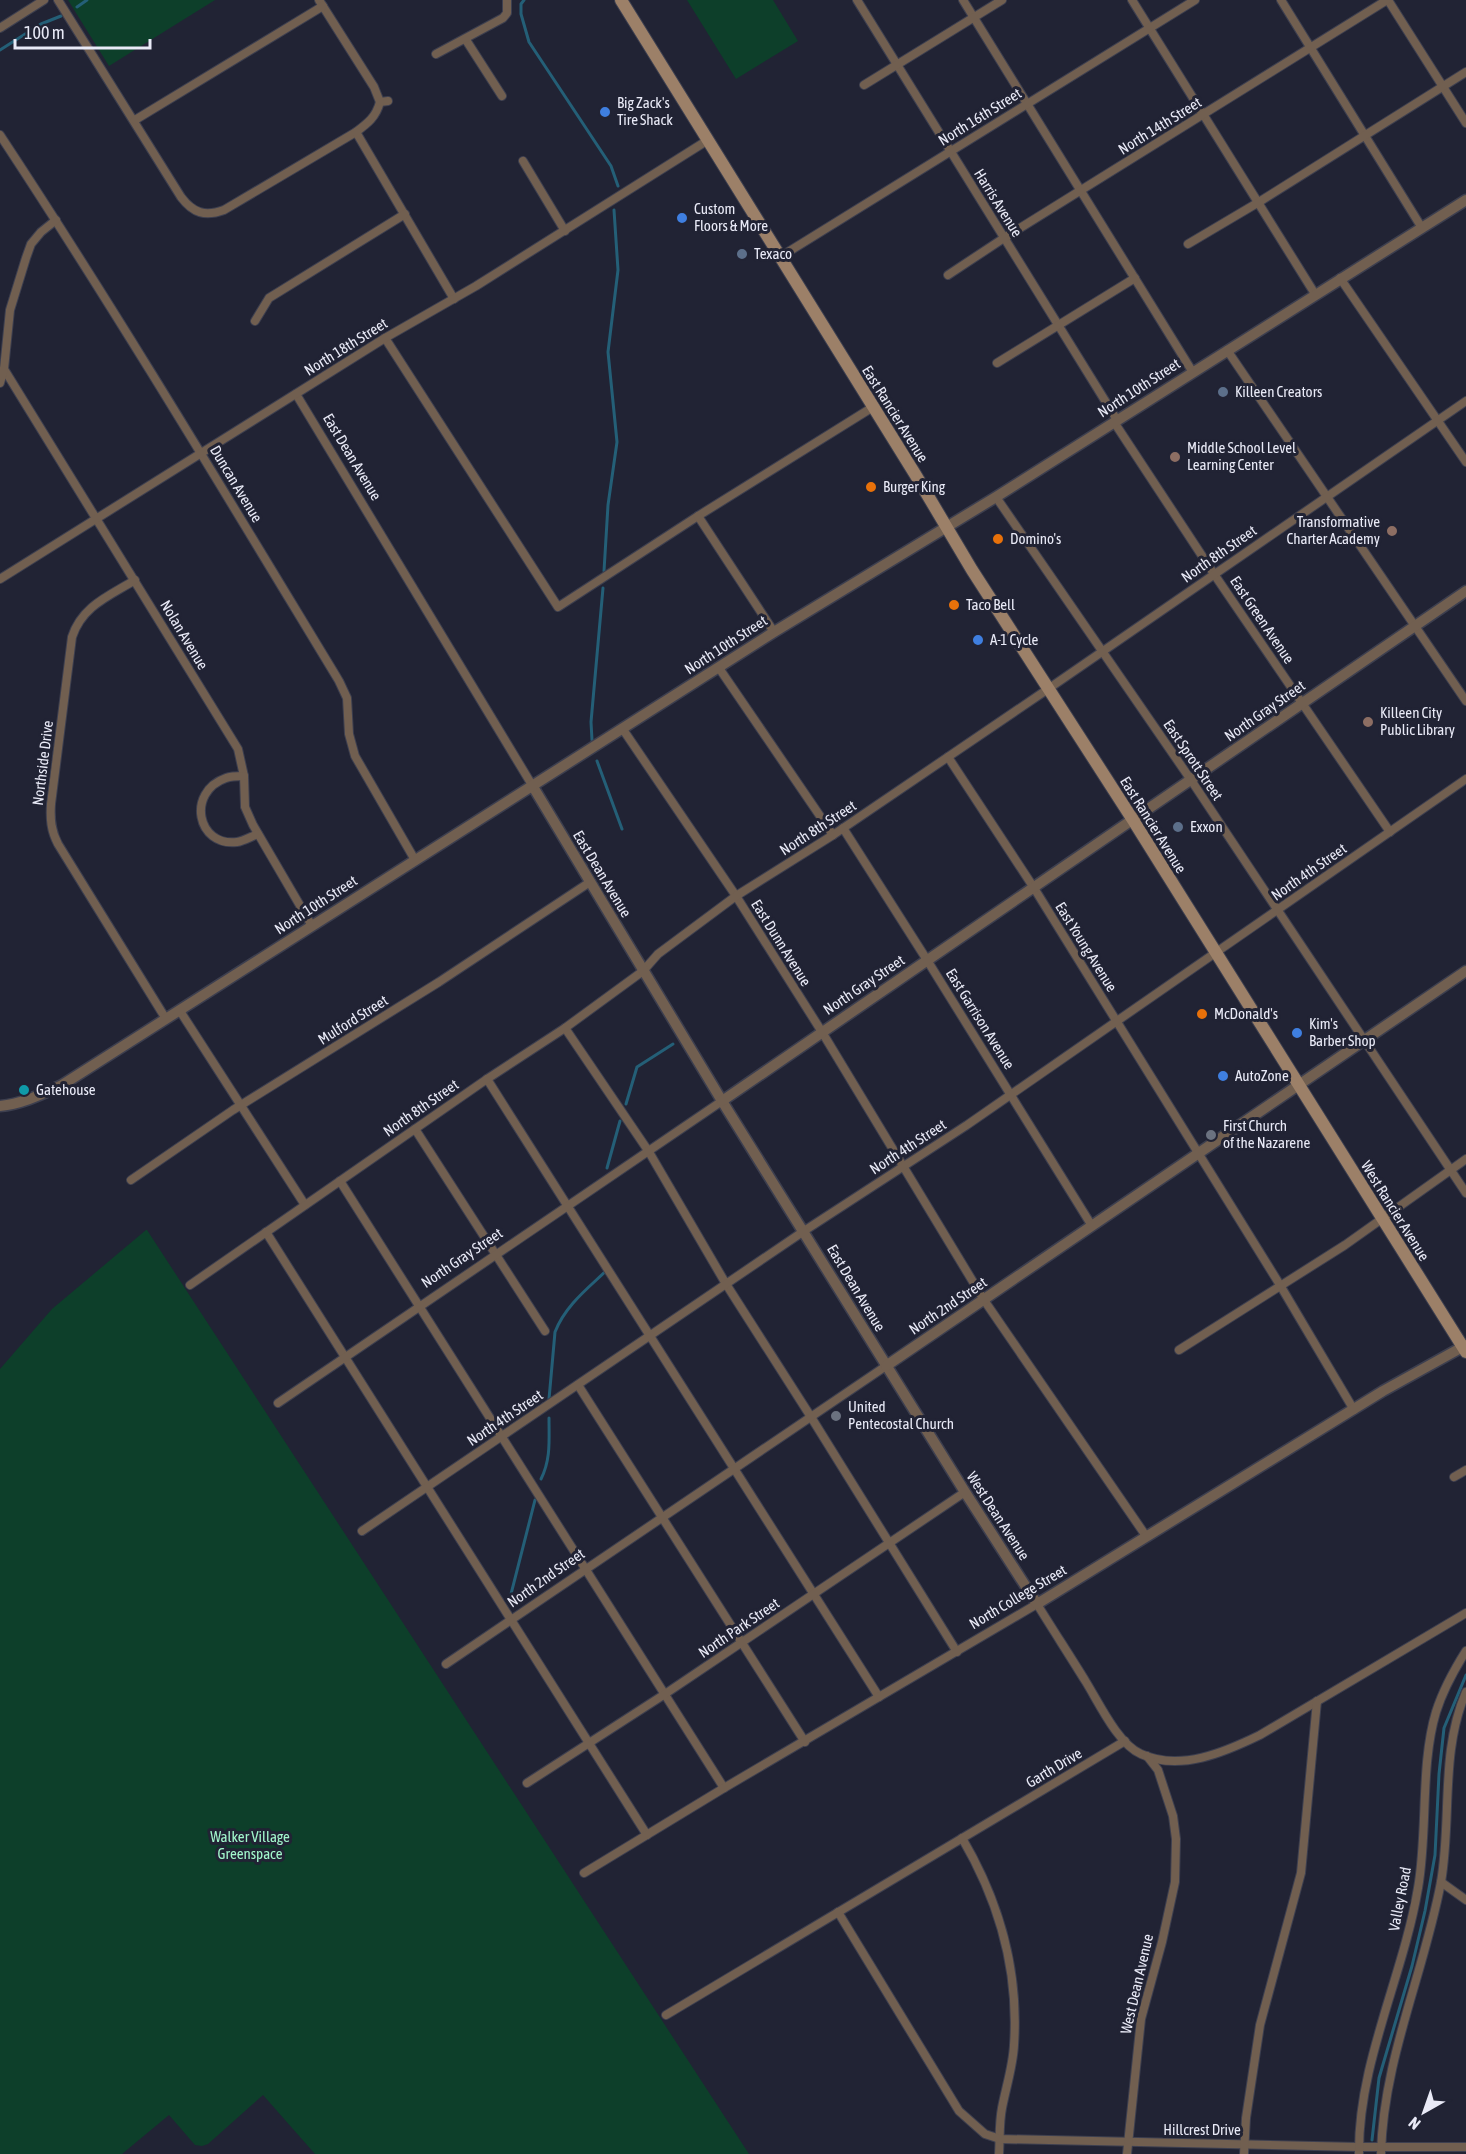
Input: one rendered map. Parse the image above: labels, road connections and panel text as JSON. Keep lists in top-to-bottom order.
{
  "streets": {
    "main road": ["East Rancier Avenue", "West Rancier Avenue"],
    "street": [
      "North 16th Street",
      "North 14th Street",
      "Harris Avenue",
      "North 18th Street",
      "North 10th Street",
      "East Dean Avenue",
      "Duncan Avenue",
      "North 8th Street",
      "East Green Avenue",
      "Nolan Avenue",
      "North Gray Street",
      "East Sprott Street",
      "Northside Drive",
      "North 4th Street",
      "East Dunn Avenue",
      "East Young Avenue",
      "East Garrison Avenue",
      "Mulford Street",
      "North 2nd Street",
      "West Dean Avenue",
      "North College Street",
      "North Park Street",
      "Garth Drive",
      "Valley Road",
      "Hillcrest Drive"
    ]
  },
  "crossings": [
    ["North 16th Street", "Harris Avenue"],
    ["North 16th Street", "East Rancier Avenue"],
    ["North 14th Street", "Harris Avenue"],
    ["Harris Avenue", "North 10th Street"],
    ["Harris Avenue", "East Green Avenue"],
    ["North 18th Street", "East Rancier Avenue"],
    ["North 18th Street", "East Dean Avenue"],
    ["North 18th Street", "Duncan Avenue"],
    ["North 18th Street", "Nolan Avenue"],
    ["North 10th Street", "East Rancier Avenue"],
    ["North 10th Street", "East Dean Avenue"],
    ["North 10th Street", "Duncan Avenue"],
    ["North 10th Street", "East Green Avenue"],
    ["North 10th Street", "Nolan Avenue"],
    ["North 10th Street", "East Sprott Street"],
    ["North 10th Street", "Northside Drive"],
    ["North 10th Street", "East Dunn Avenue"],
    ["East Rancier Avenue", "North 8th Street"],
    ["East Rancier Avenue", "North Gray Street"],
    ["East Rancier Avenue", "North 4th Street"],
    ["East Rancier Avenue", "West Rancier Avenue"],
    ["East Rancier Avenue", "North 2nd Street"],
    ["East Dean Avenue", "North 8th Street"],
    ["East Dean Avenue", "North Gray Street"],
    ["East Dean Avenue", "North 4th Street"],
    ["East Dean Avenue", "Mulford Street"],
    ["East Dean Avenue", "North 2nd Street"],
    ["East Dean Avenue", "West Dean Avenue"],
    ["North 8th Street", "East Green Avenue"],
    ["North 8th Street", "East Sprott Street"],
    ["North 8th Street", "East Dunn Avenue"],
    ["North 8th Street", "East Young Avenue"],
    ["North 8th Street", "East Garrison Avenue"],
    ["East Green Avenue", "North Gray Street"],
    ["East Green Avenue", "North 4th Street"],
    ["Nolan Avenue", "Northside Drive"],
    ["North Gray Street", "East Sprott Street"],
    ["North Gray Street", "East Dunn Avenue"],
    ["North Gray Street", "East Young Avenue"],
    ["North Gray Street", "East Garrison Avenue"],
    ["East Sprott Street", "North 4th Street"],
    ["East Sprott Street", "North 2nd Street"],
    ["North 4th Street", "East Dunn Avenue"],
    ["North 4th Street", "East Young Avenue"],
    ["North 4th Street", "East Garrison Avenue"],
    ["East Dunn Avenue", "North 2nd Street"],
    ["East Dunn Avenue", "North College Street"],
    ["East Young Avenue", "North 2nd Street"],
    ["East Young Avenue", "North College Street"],
    ["East Garrison Avenue", "North 2nd Street"],
    ["West Rancier Avenue", "North 2nd Street"],
    ["West Rancier Avenue", "North College Street"],
    ["North 2nd Street", "West Dean Avenue"],
    ["West Dean Avenue", "North College Street"],
    ["West Dean Avenue", "North Park Street"],
    ["West Dean Avenue", "Garth Drive"],
    ["West Dean Avenue", "Hillcrest Drive"],
    ["Garth Drive", "Hillcrest Drive"],
    ["Valley Road", "Hillcrest Drive"]
  ],
  "parks": ["Walker Village Greenspace"],
  "places": [
    "Big Zack's Tire Shack",
    "Custom Floors & More",
    "Texaco",
    "Killeen Creators",
    "Middle School Level Learning Center",
    "Burger King",
    "Transformative Charter Academy",
    "Domino's",
    "Taco Bell",
    "A-1 Cycle",
    "Killeen City Public Library",
    "Exxon",
    "McDonald's",
    "Kim's Barber Shop",
    "AutoZone",
    "Gatehouse",
    "First Church of the Nazarene",
    "United Pentecostal Church"
  ],
  "scale_bar": "100 m",
  "north": "bottom left"
}
